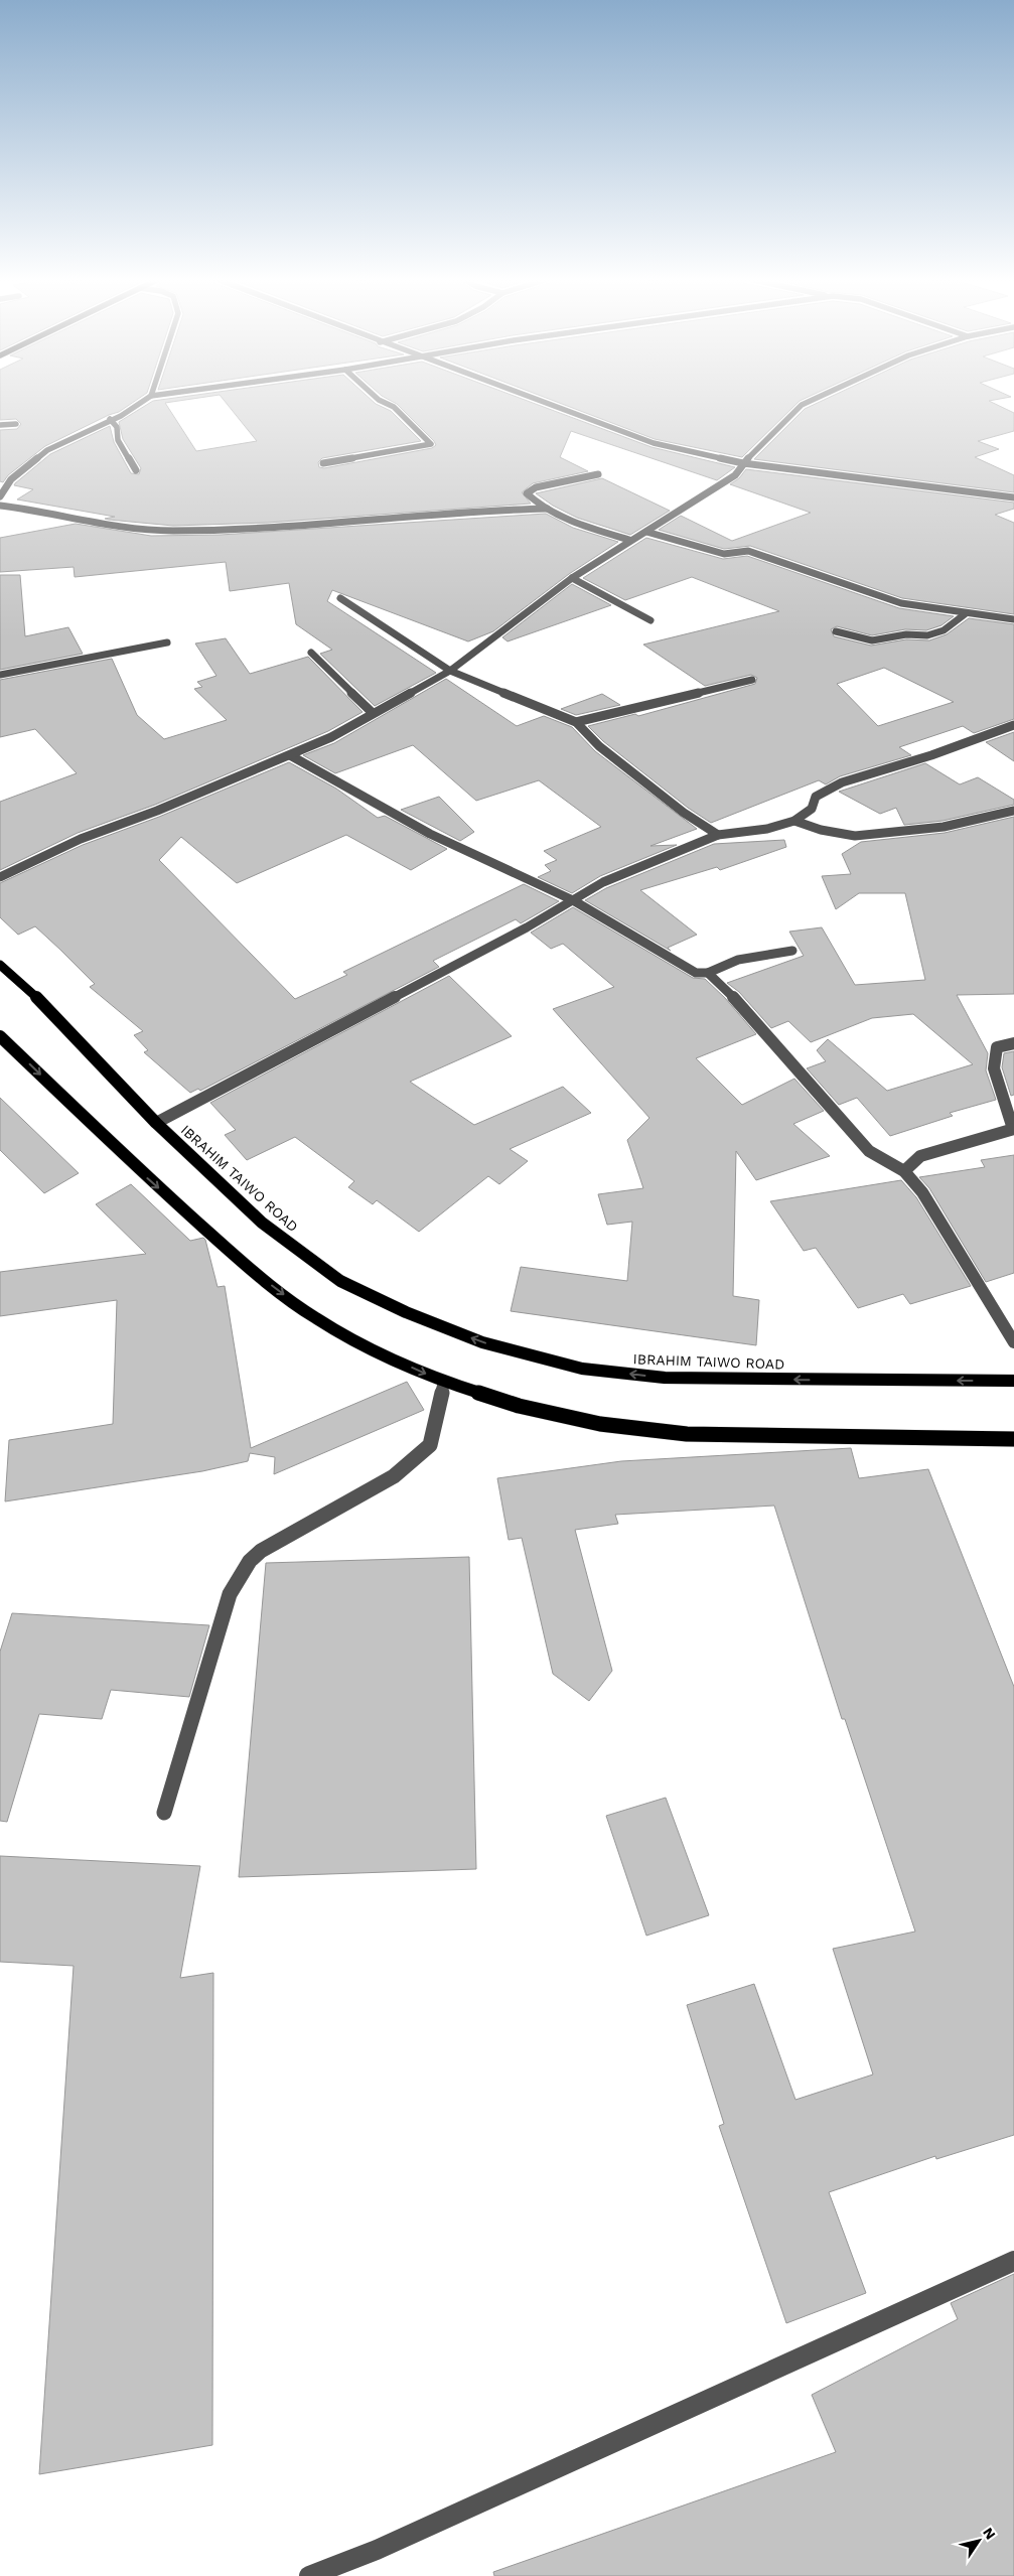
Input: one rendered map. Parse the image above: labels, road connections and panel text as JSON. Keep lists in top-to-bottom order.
{
  "streets": {
    "main road": ["IBRAHIM TAIWO ROAD"]
  },
  "north": "top right"
}
